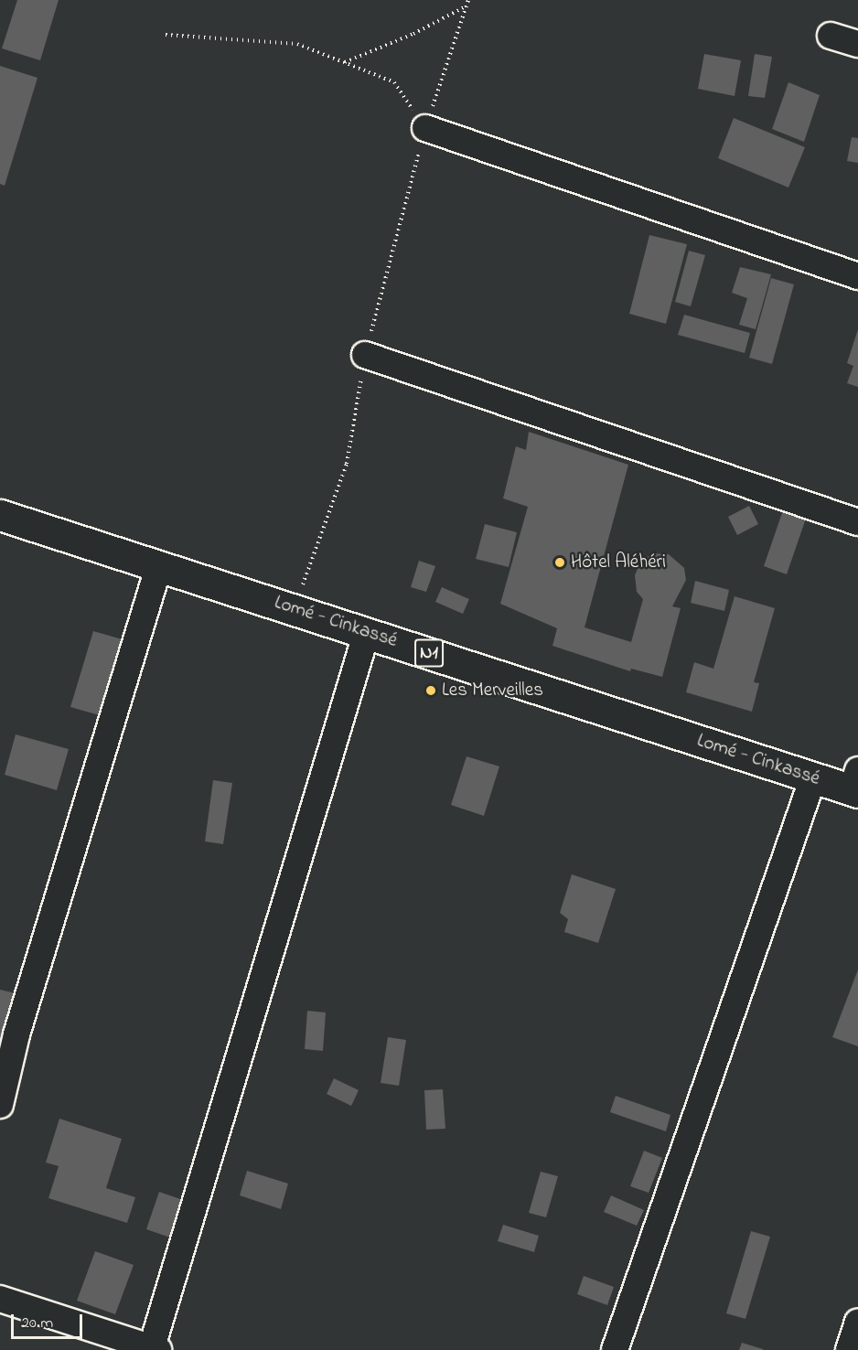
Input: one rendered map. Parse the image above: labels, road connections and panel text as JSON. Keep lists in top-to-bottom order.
{
  "streets": {
    "highway": ["Lomé - Cinkassé", "N1"]
  },
  "places": ["Hôtel Aléhéri", "Les Merveilles"],
  "scale_bar": "20 m"
}
